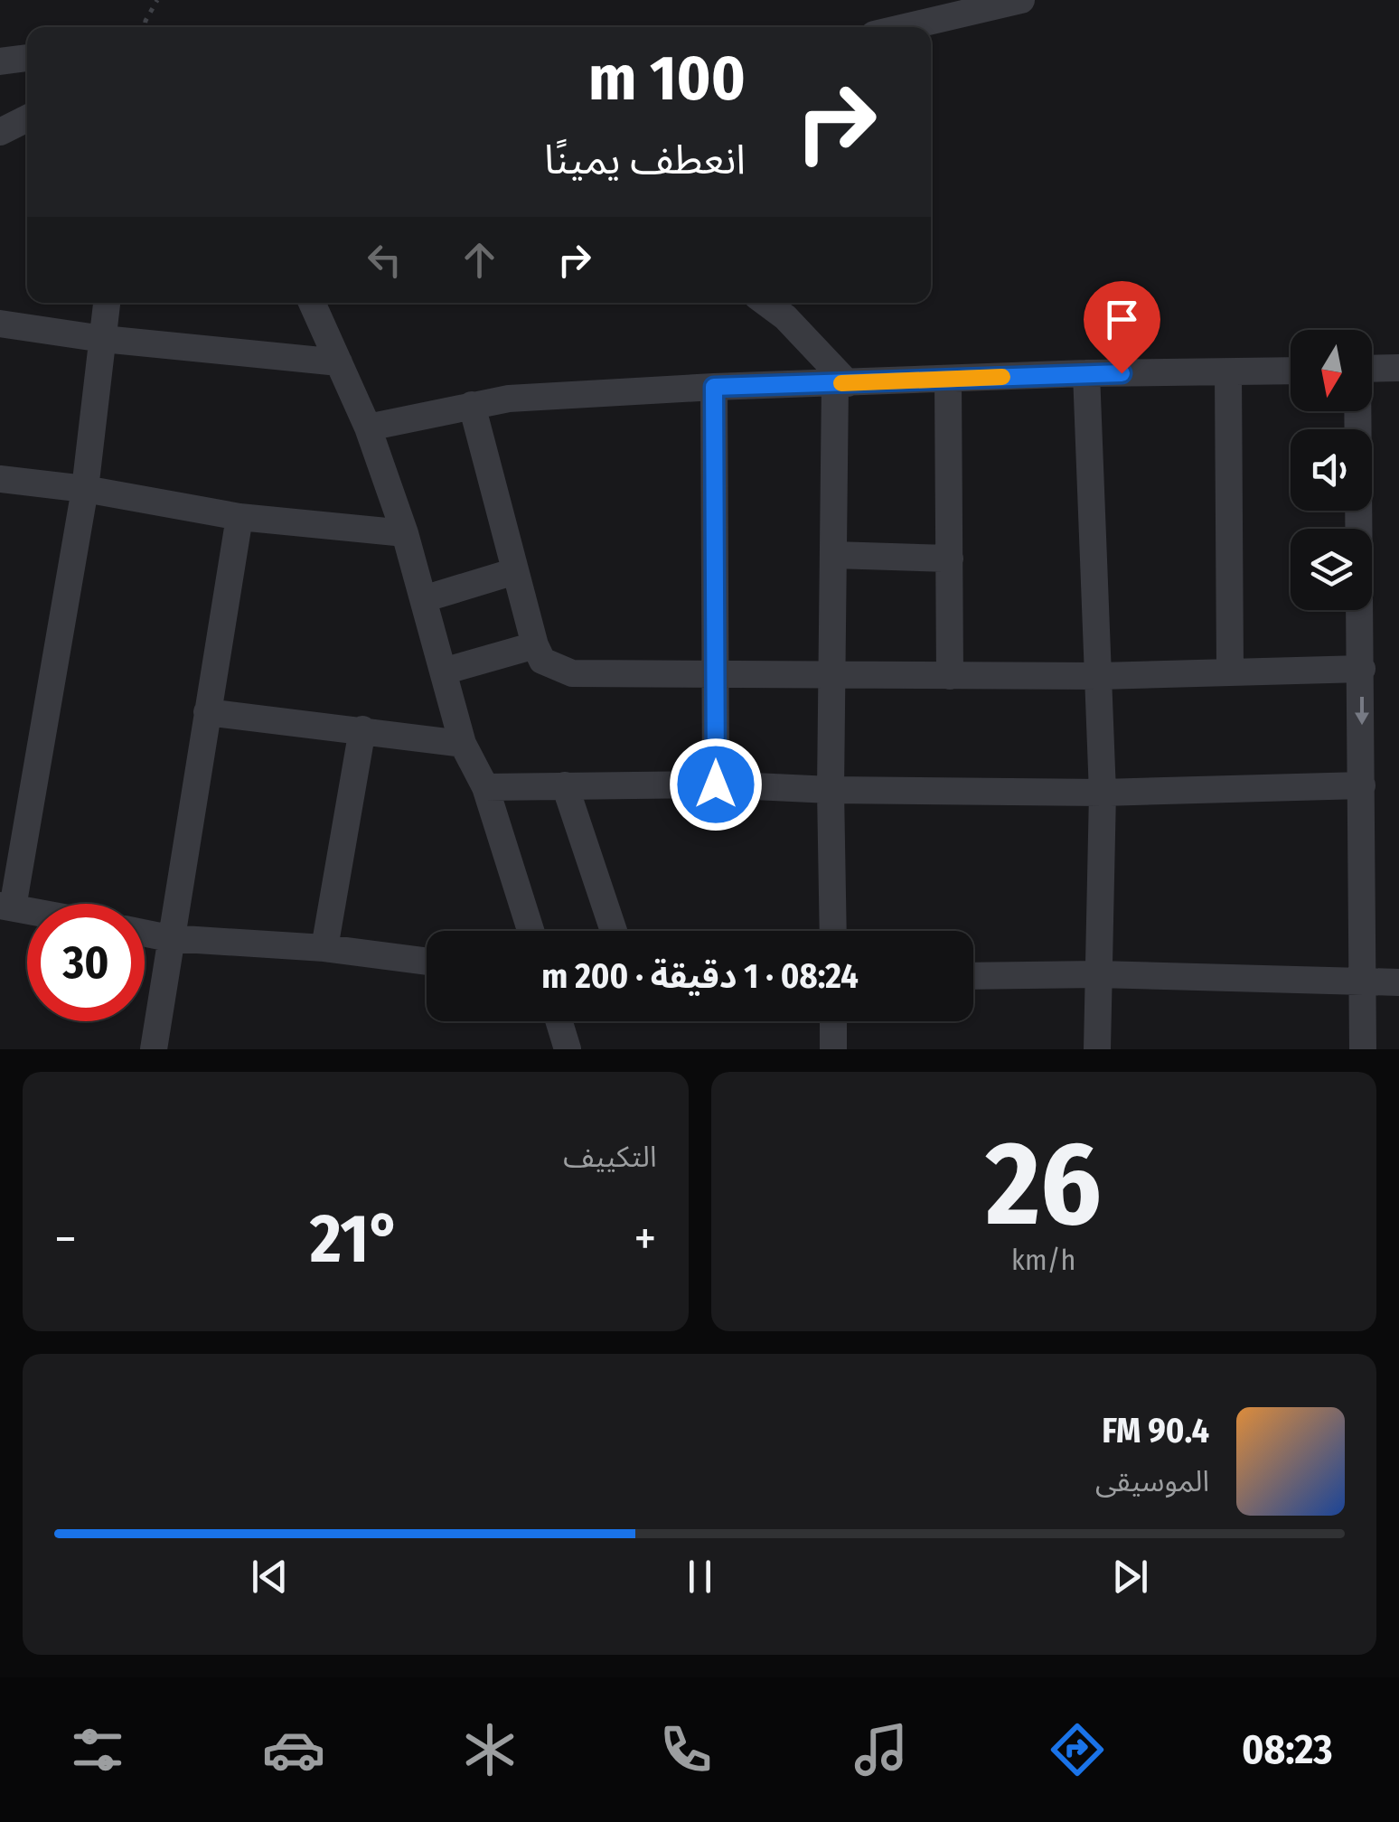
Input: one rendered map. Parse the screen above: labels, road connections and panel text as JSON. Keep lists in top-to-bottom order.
{
  "north": "bottom",
  "page": {
    "turn": ["100 m", "انعطف يمينًا"],
    "limit": "30",
    "trip": "08:24 · 1 دقيقة · 200 m",
    "tile": [
      ["26", "km/h"],
      "التكييف"
    ],
    "heat": ["−", "21°", "+"],
    "song": ["90.4 FM", "الموسيقى"],
    "tabs": "08:23"
  }
}
